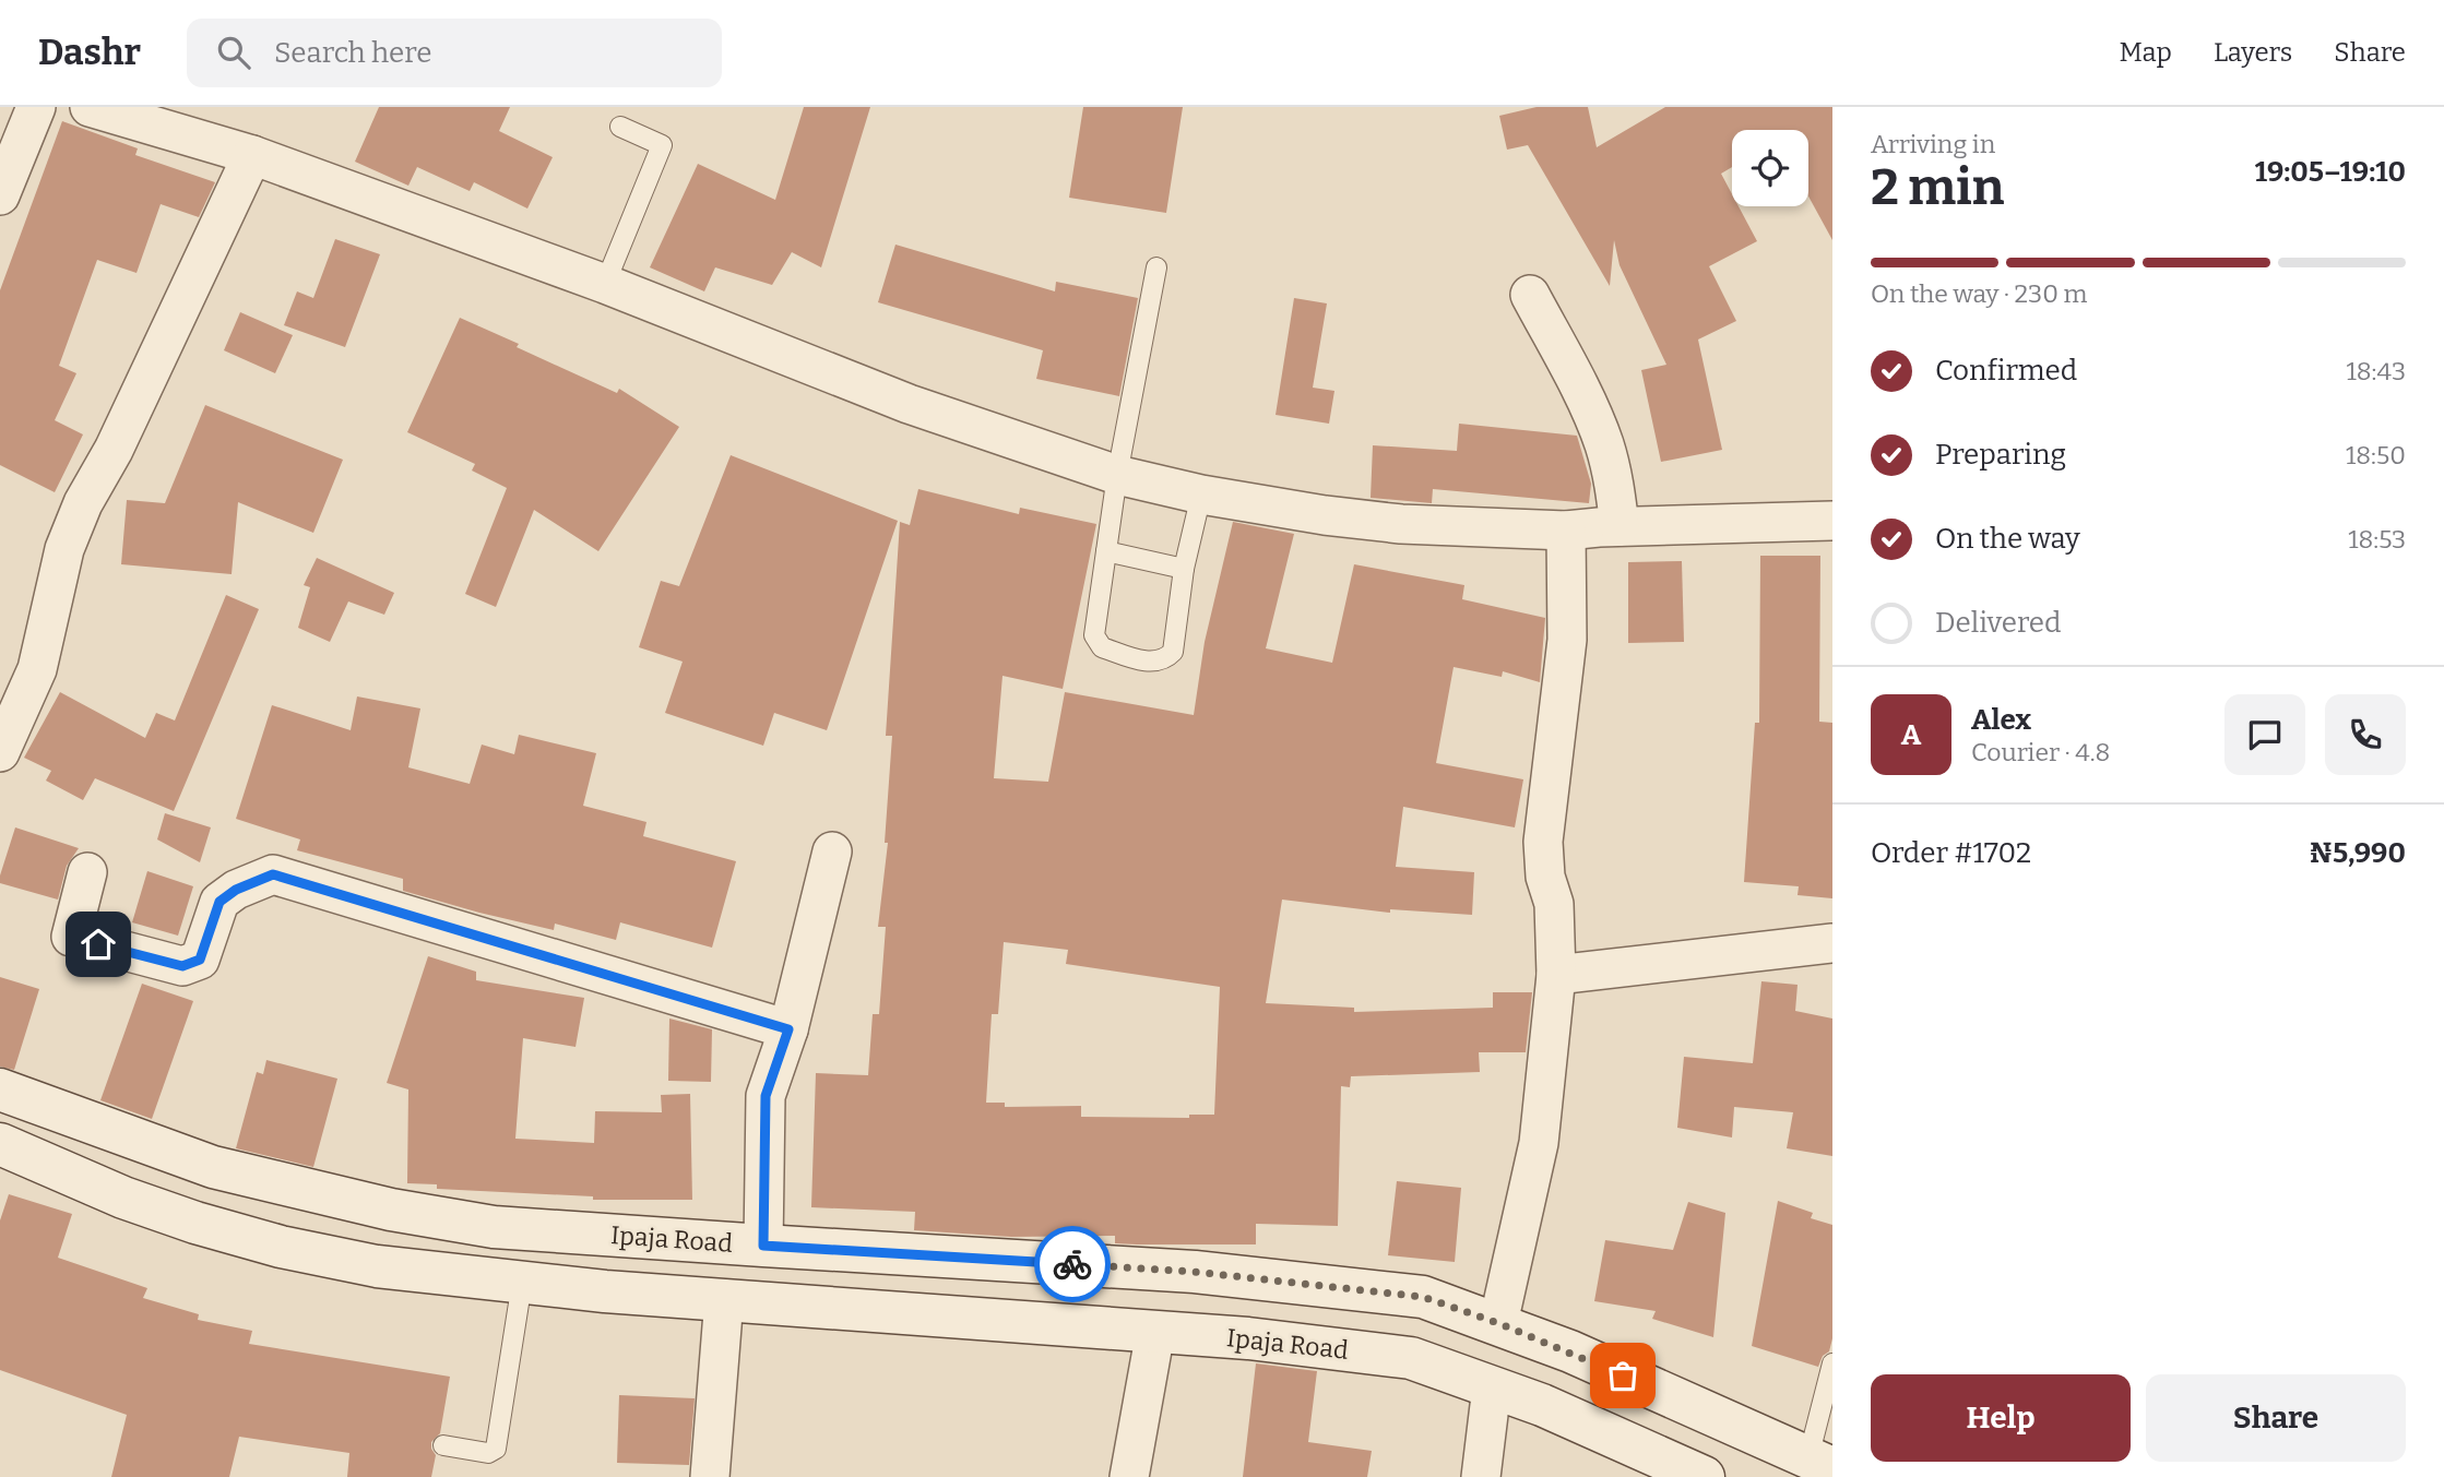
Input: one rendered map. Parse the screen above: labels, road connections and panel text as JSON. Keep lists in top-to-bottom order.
{
  "streets": {
    "main road": ["Ipaja Road"]
  },
  "page": {
    "header": "Dashr",
    "search": "Search here",
    "nav": ["Map", "Layers", "Share"],
    "heading": ["2 min", "Arriving in", "19:05–19:10"],
    "panel": [
      "Alex",
      "Courier · 4.8",
      "Order #1702",
      "₦5,990"
    ],
    "bar": "On the way · 230 m",
    "list": [
      ["Confirmed", "18:43"],
      ["Preparing", "18:50"],
      ["On the way", "18:53"],
      "Delivered"
    ],
    "round": "A",
    "buttons": ["Help", "Share"]
  }
}
